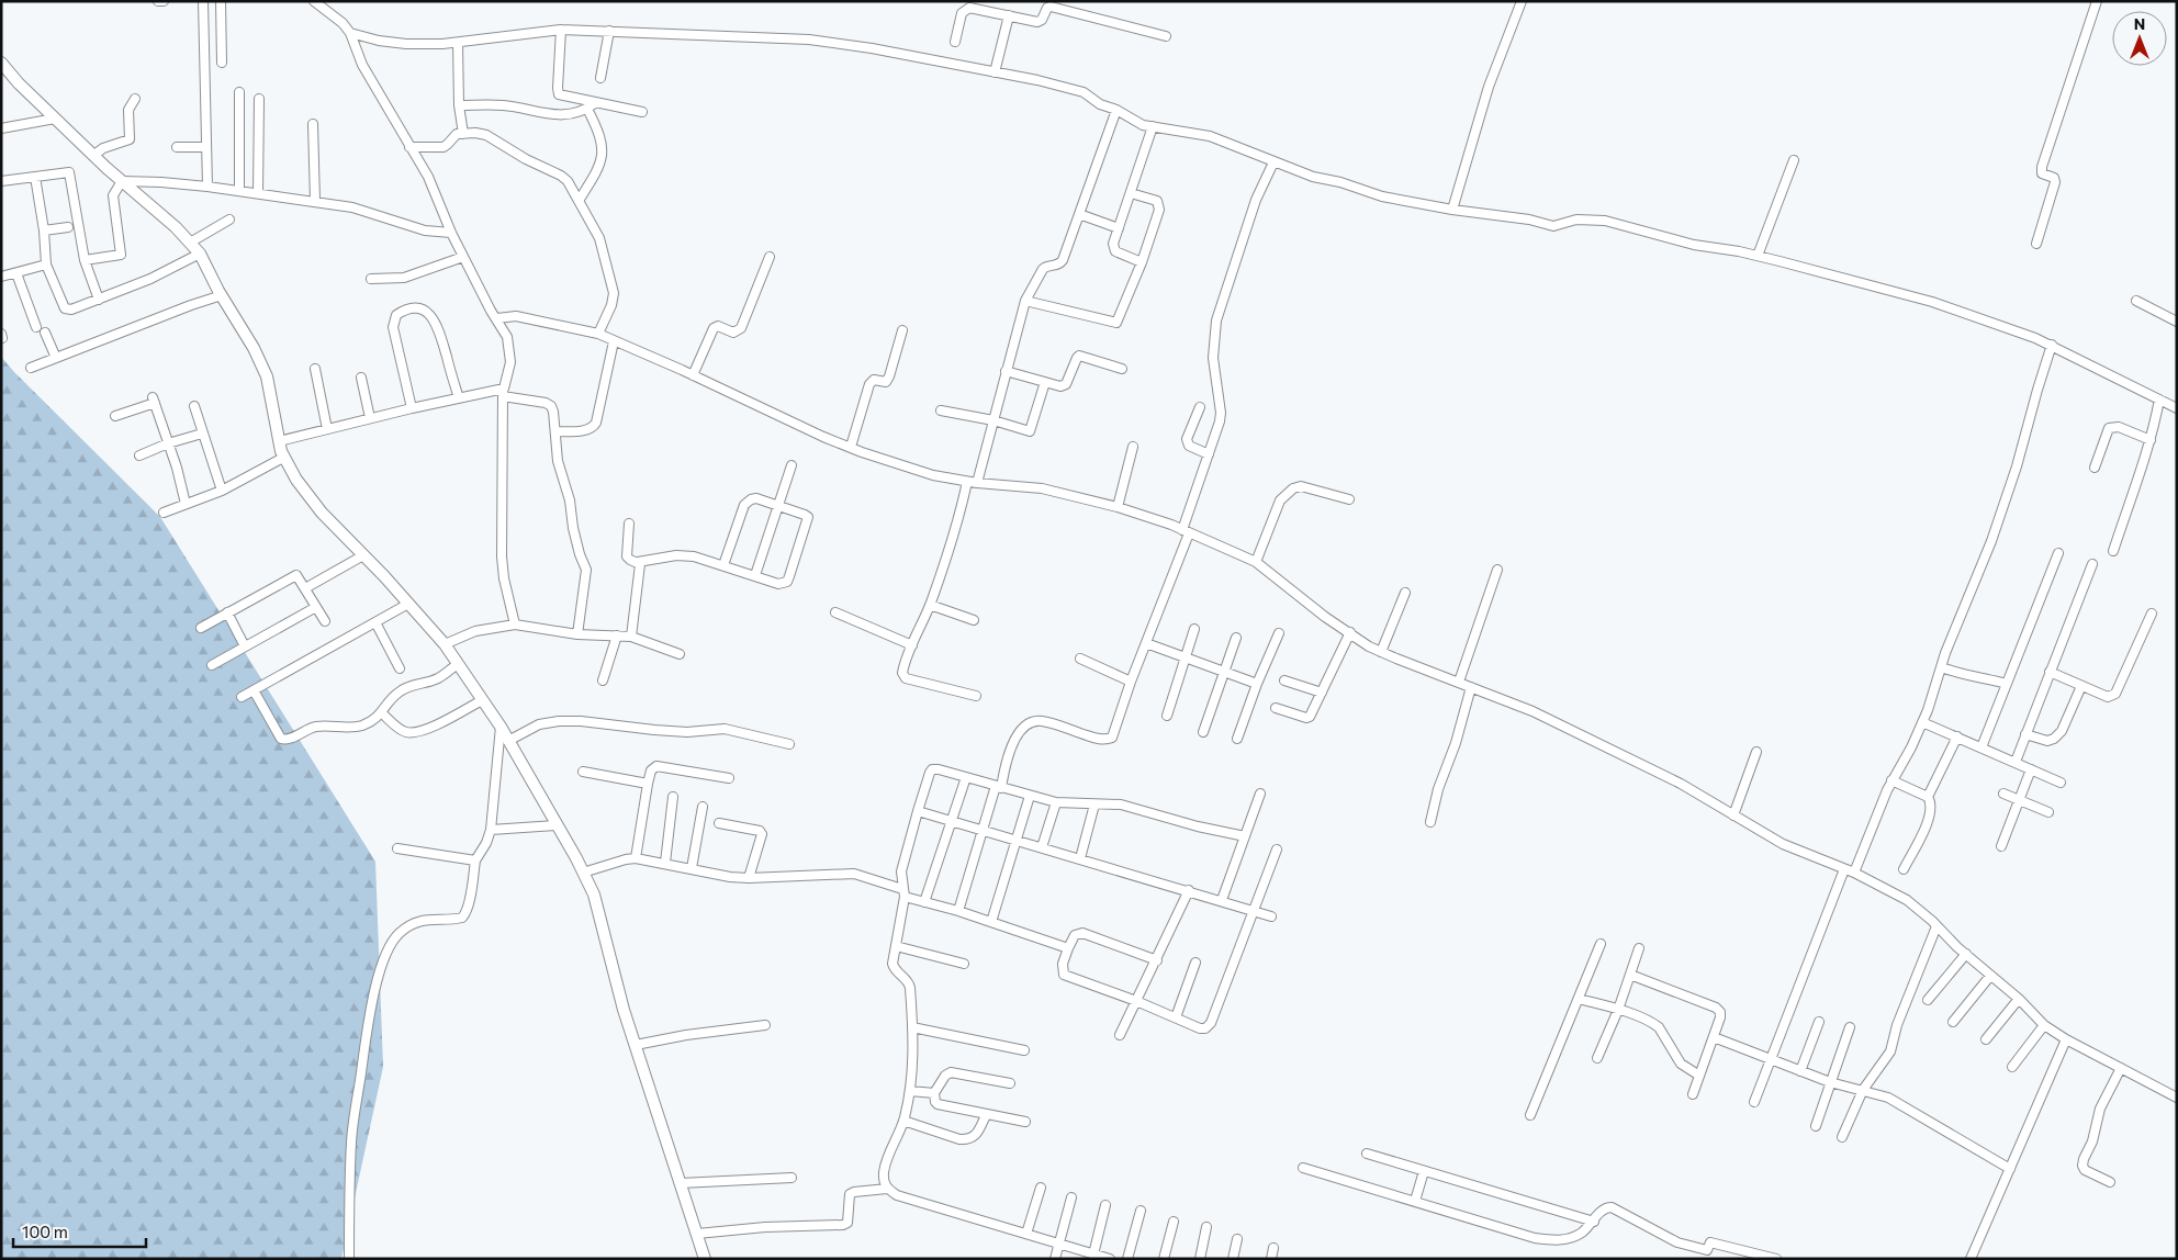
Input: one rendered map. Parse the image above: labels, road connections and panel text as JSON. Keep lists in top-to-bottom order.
{
  "scale_bar": "100 m",
  "north": "top"
}
